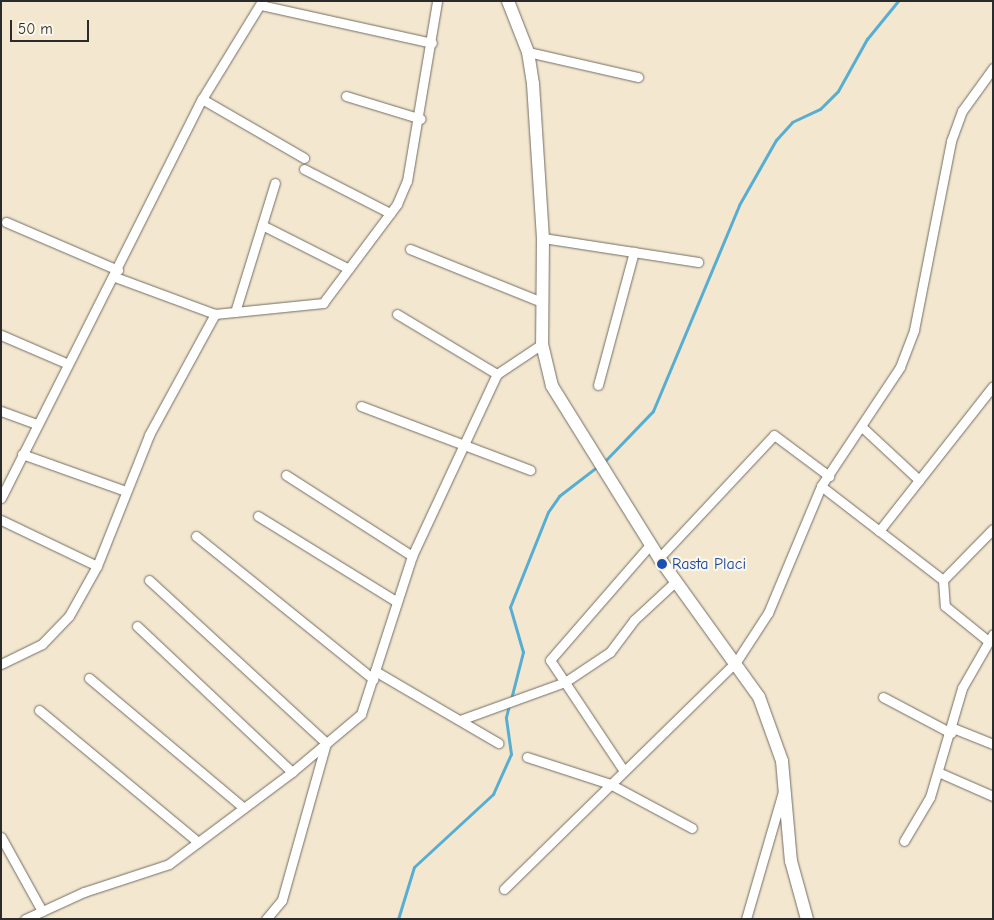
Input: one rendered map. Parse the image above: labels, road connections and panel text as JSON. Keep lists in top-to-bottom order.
{
  "places": ["Rasta Placi"],
  "scale_bar": "50 m"
}
